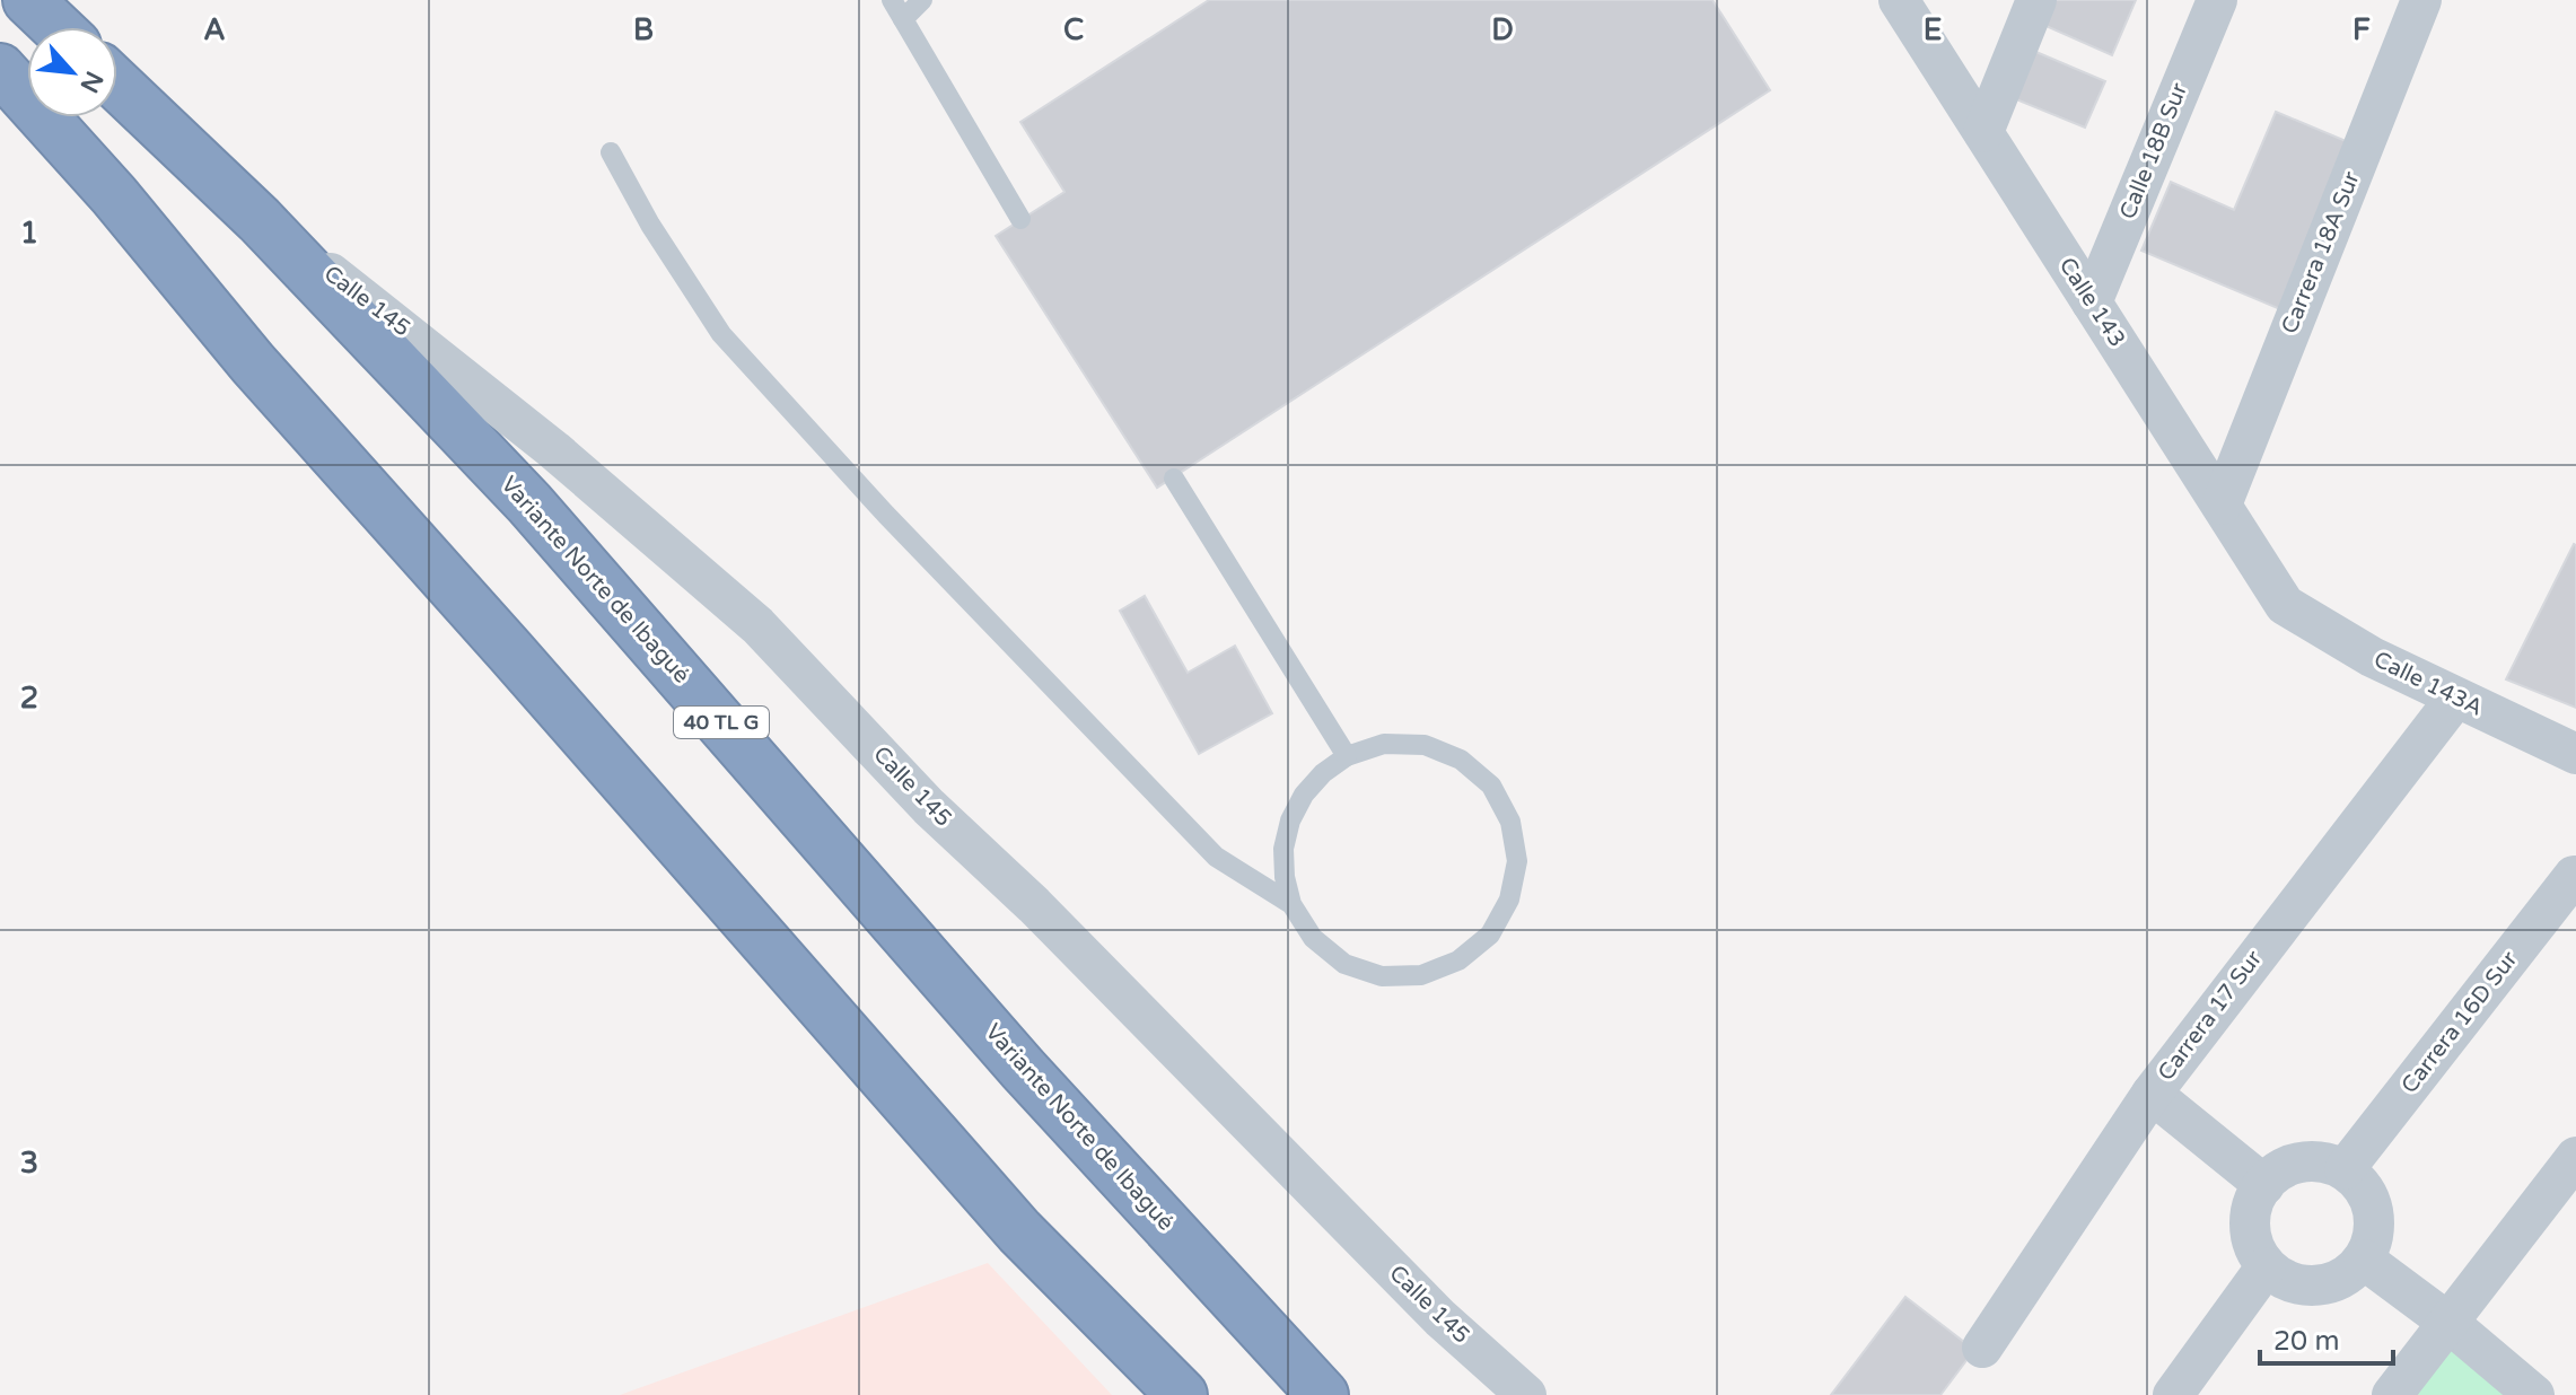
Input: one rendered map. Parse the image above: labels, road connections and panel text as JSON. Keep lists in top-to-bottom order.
{
  "streets": {
    "highway": ["Variante Norte de Ibagué", "40 TL G"],
    "street": [
      "Calle 18B Sur",
      "Carrera 18A Sur",
      "Calle 145",
      "Calle 143",
      "Calle 143A",
      "Carrera 17 Sur",
      "Carrera 16D Sur"
    ]
  },
  "crossings": [
    ["Calle 18B Sur", "Calle 143"],
    ["Carrera 18A Sur", "Calle 143"],
    ["Calle 145", "Variante Norte de Ibagué"],
    ["Calle 143", "Calle 143A"],
    ["Calle 143A", "Carrera 17 Sur"]
  ],
  "scale_bar": "20 m",
  "north": "bottom right",
  "grid": {
    "columns": [
      "A",
      "B",
      "C",
      "D",
      "E",
      "F"
    ],
    "rows": ["1", "2", "3"]
  }
}
